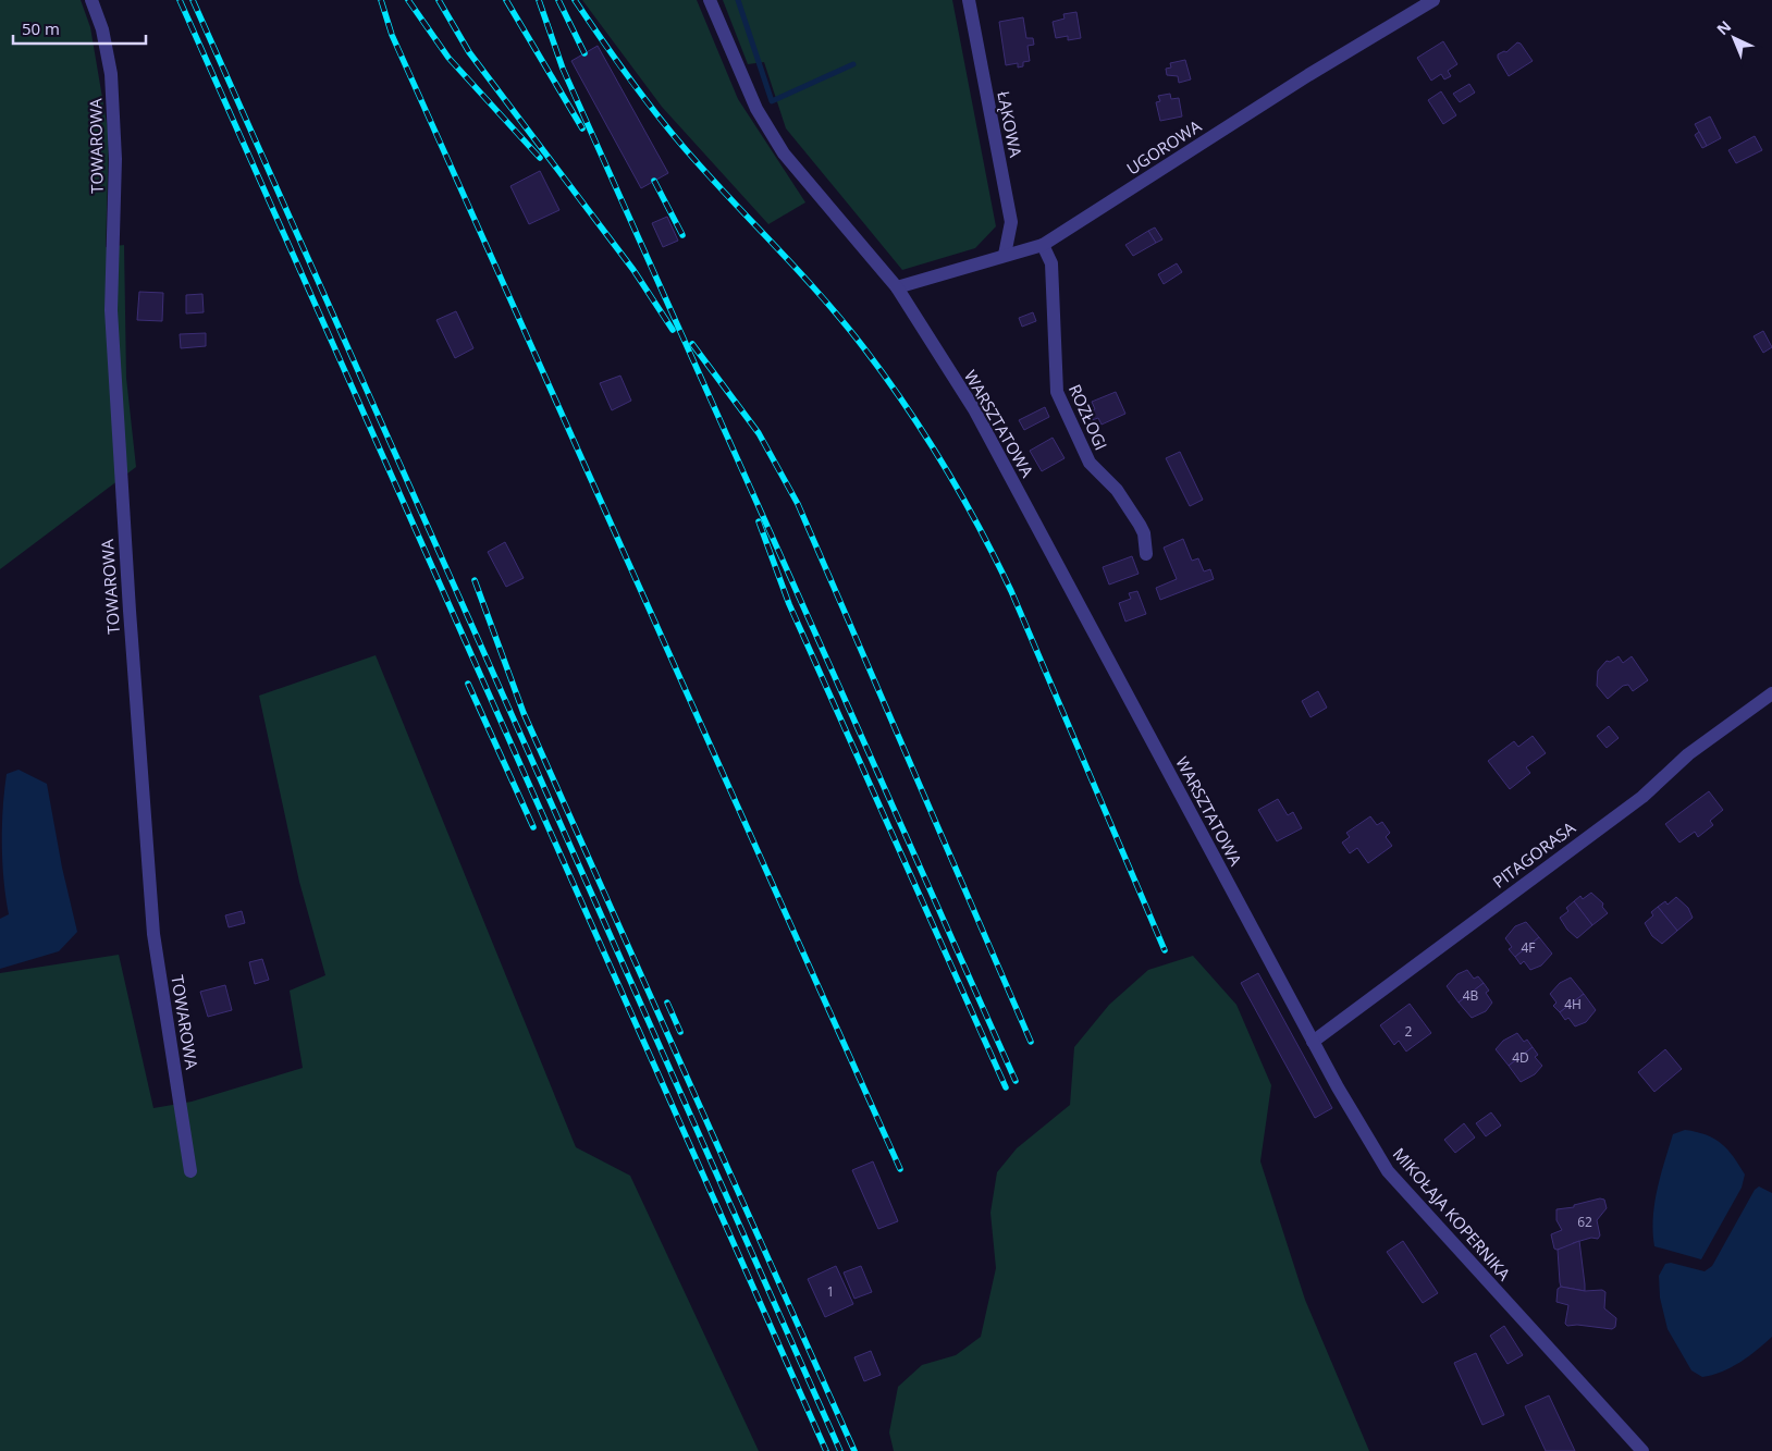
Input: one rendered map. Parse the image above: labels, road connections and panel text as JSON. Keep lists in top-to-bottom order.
{
  "streets": {
    "street": [
      "ŁĄKOWA",
      "TOWAROWA",
      "UGOROWA",
      "ROZŁOGI",
      "WARSZTATOWA",
      "PITAGORASA",
      "MIKOŁAJA KOPERNIKA"
    ]
  },
  "crossings": [
    ["ŁĄKOWA", "UGOROWA"],
    ["UGOROWA", "ROZŁOGI"],
    ["UGOROWA", "WARSZTATOWA"],
    ["WARSZTATOWA", "MIKOŁAJA KOPERNIKA"],
    ["PITAGORASA", "MIKOŁAJA KOPERNIKA"]
  ],
  "house_numbers": [
    "4F",
    "4B",
    "4H",
    "2",
    "4D",
    "62",
    "1"
  ],
  "scale_bar": "50 m",
  "north": "top left"
}
